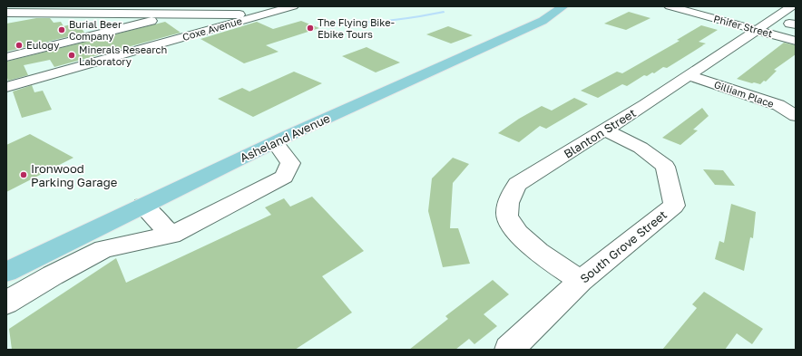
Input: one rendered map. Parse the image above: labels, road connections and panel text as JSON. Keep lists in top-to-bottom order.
{
  "streets": {
    "main road": ["Asheland Avenue"],
    "street": [
      "Phifer Street",
      "Coxe Avenue",
      "Gilliam Place",
      "Blanton Street",
      "South Grove Street"
    ]
  },
  "crossings": [
    ["Phifer Street", "Blanton Street"],
    ["Gilliam Place", "Blanton Street"],
    ["Blanton Street", "South Grove Street"]
  ],
  "places": [
    "The Flying Bike- Ebike Tours",
    "Burial Beer Company",
    "Eulogy",
    "Minerals Research Laboratory",
    "Ironwood Parking Garage"
  ]
}
